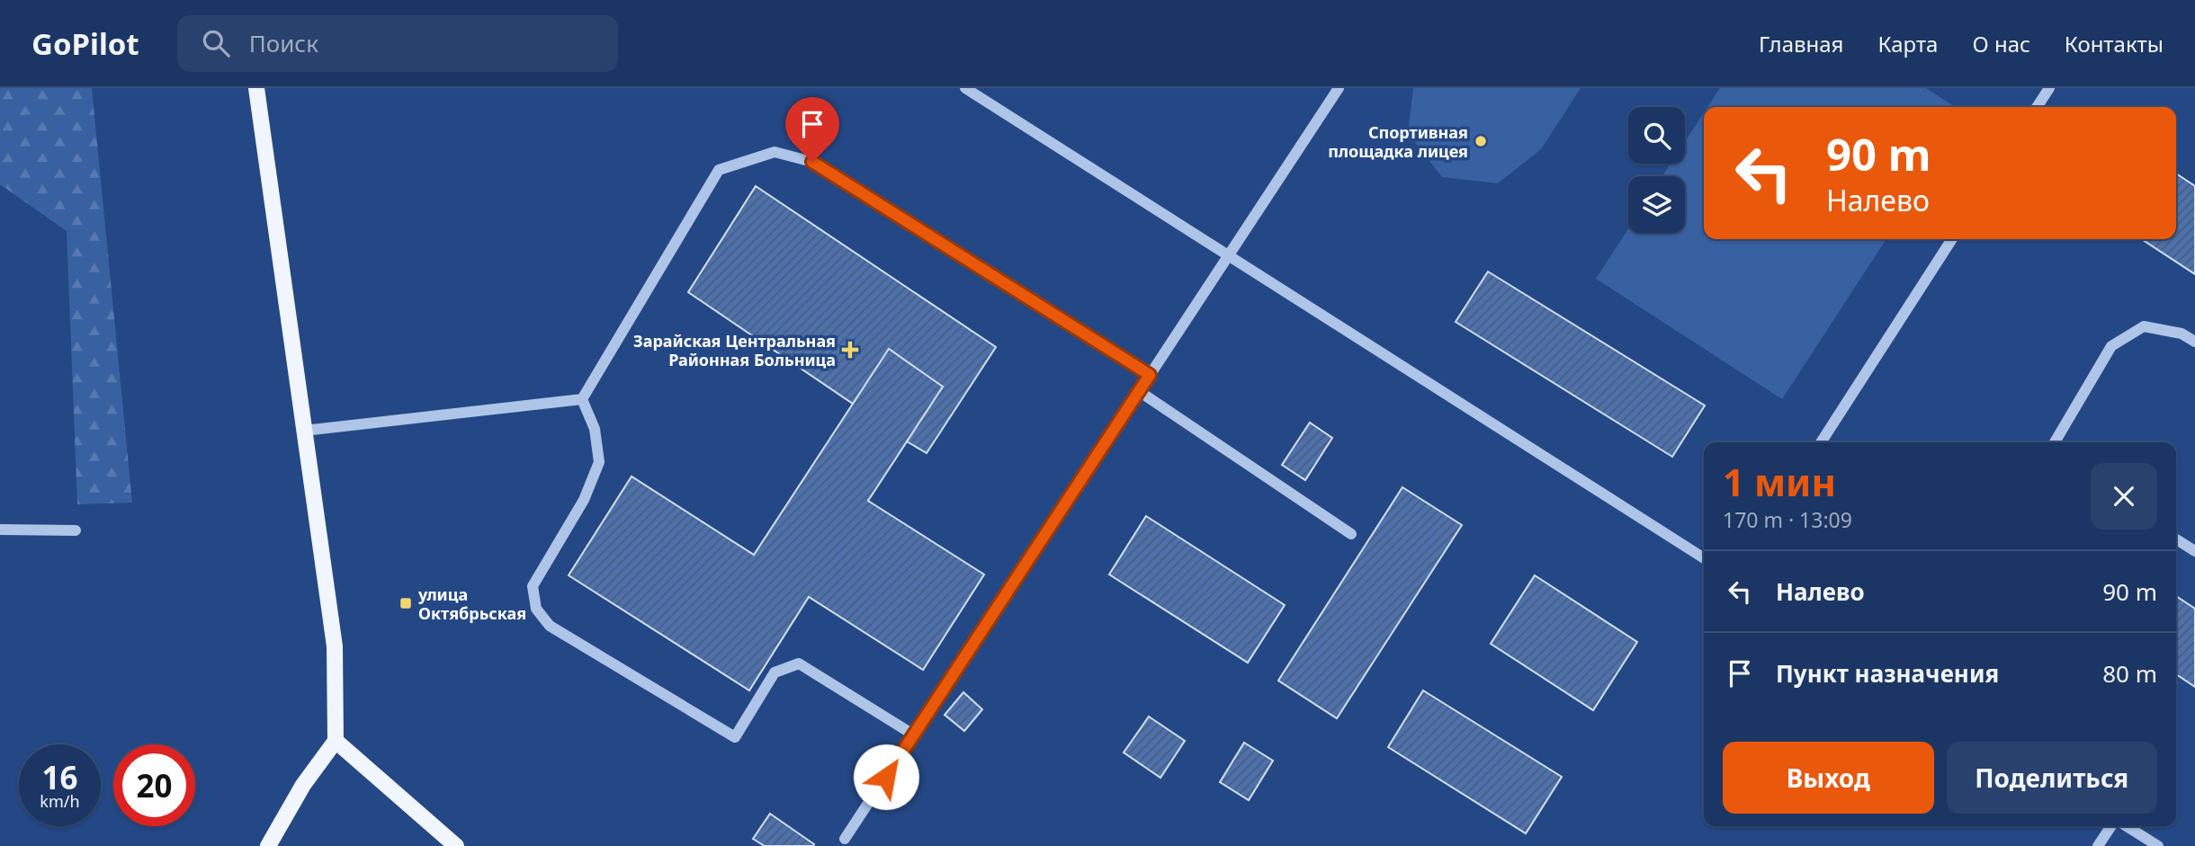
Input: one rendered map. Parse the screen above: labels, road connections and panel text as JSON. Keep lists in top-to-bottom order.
{
  "places": {
    "other": ["Спортивная площадка лицея"],
    "health": ["Зарайская Центральная Районная Больница"],
    "transit": ["улица Октябрьская"]
  },
  "page": {
    "header": "GoPilot",
    "search": "Поиск",
    "nav": [
      "Главная",
      "Карта",
      "О нас",
      "Контакты"
    ],
    "turn": ["90 m", "Налево"],
    "heading": ["1 мин", "170 m · 13:09"],
    "list": [
      {
        "name": "Налево",
        "value": "90 m"
      },
      {
        "name": "Пункт назначения",
        "value": "80 m"
      }
    ],
    "buttons": ["Выход", "Поделиться"],
    "speed": "16 km/h",
    "limit": "20"
  }
}
